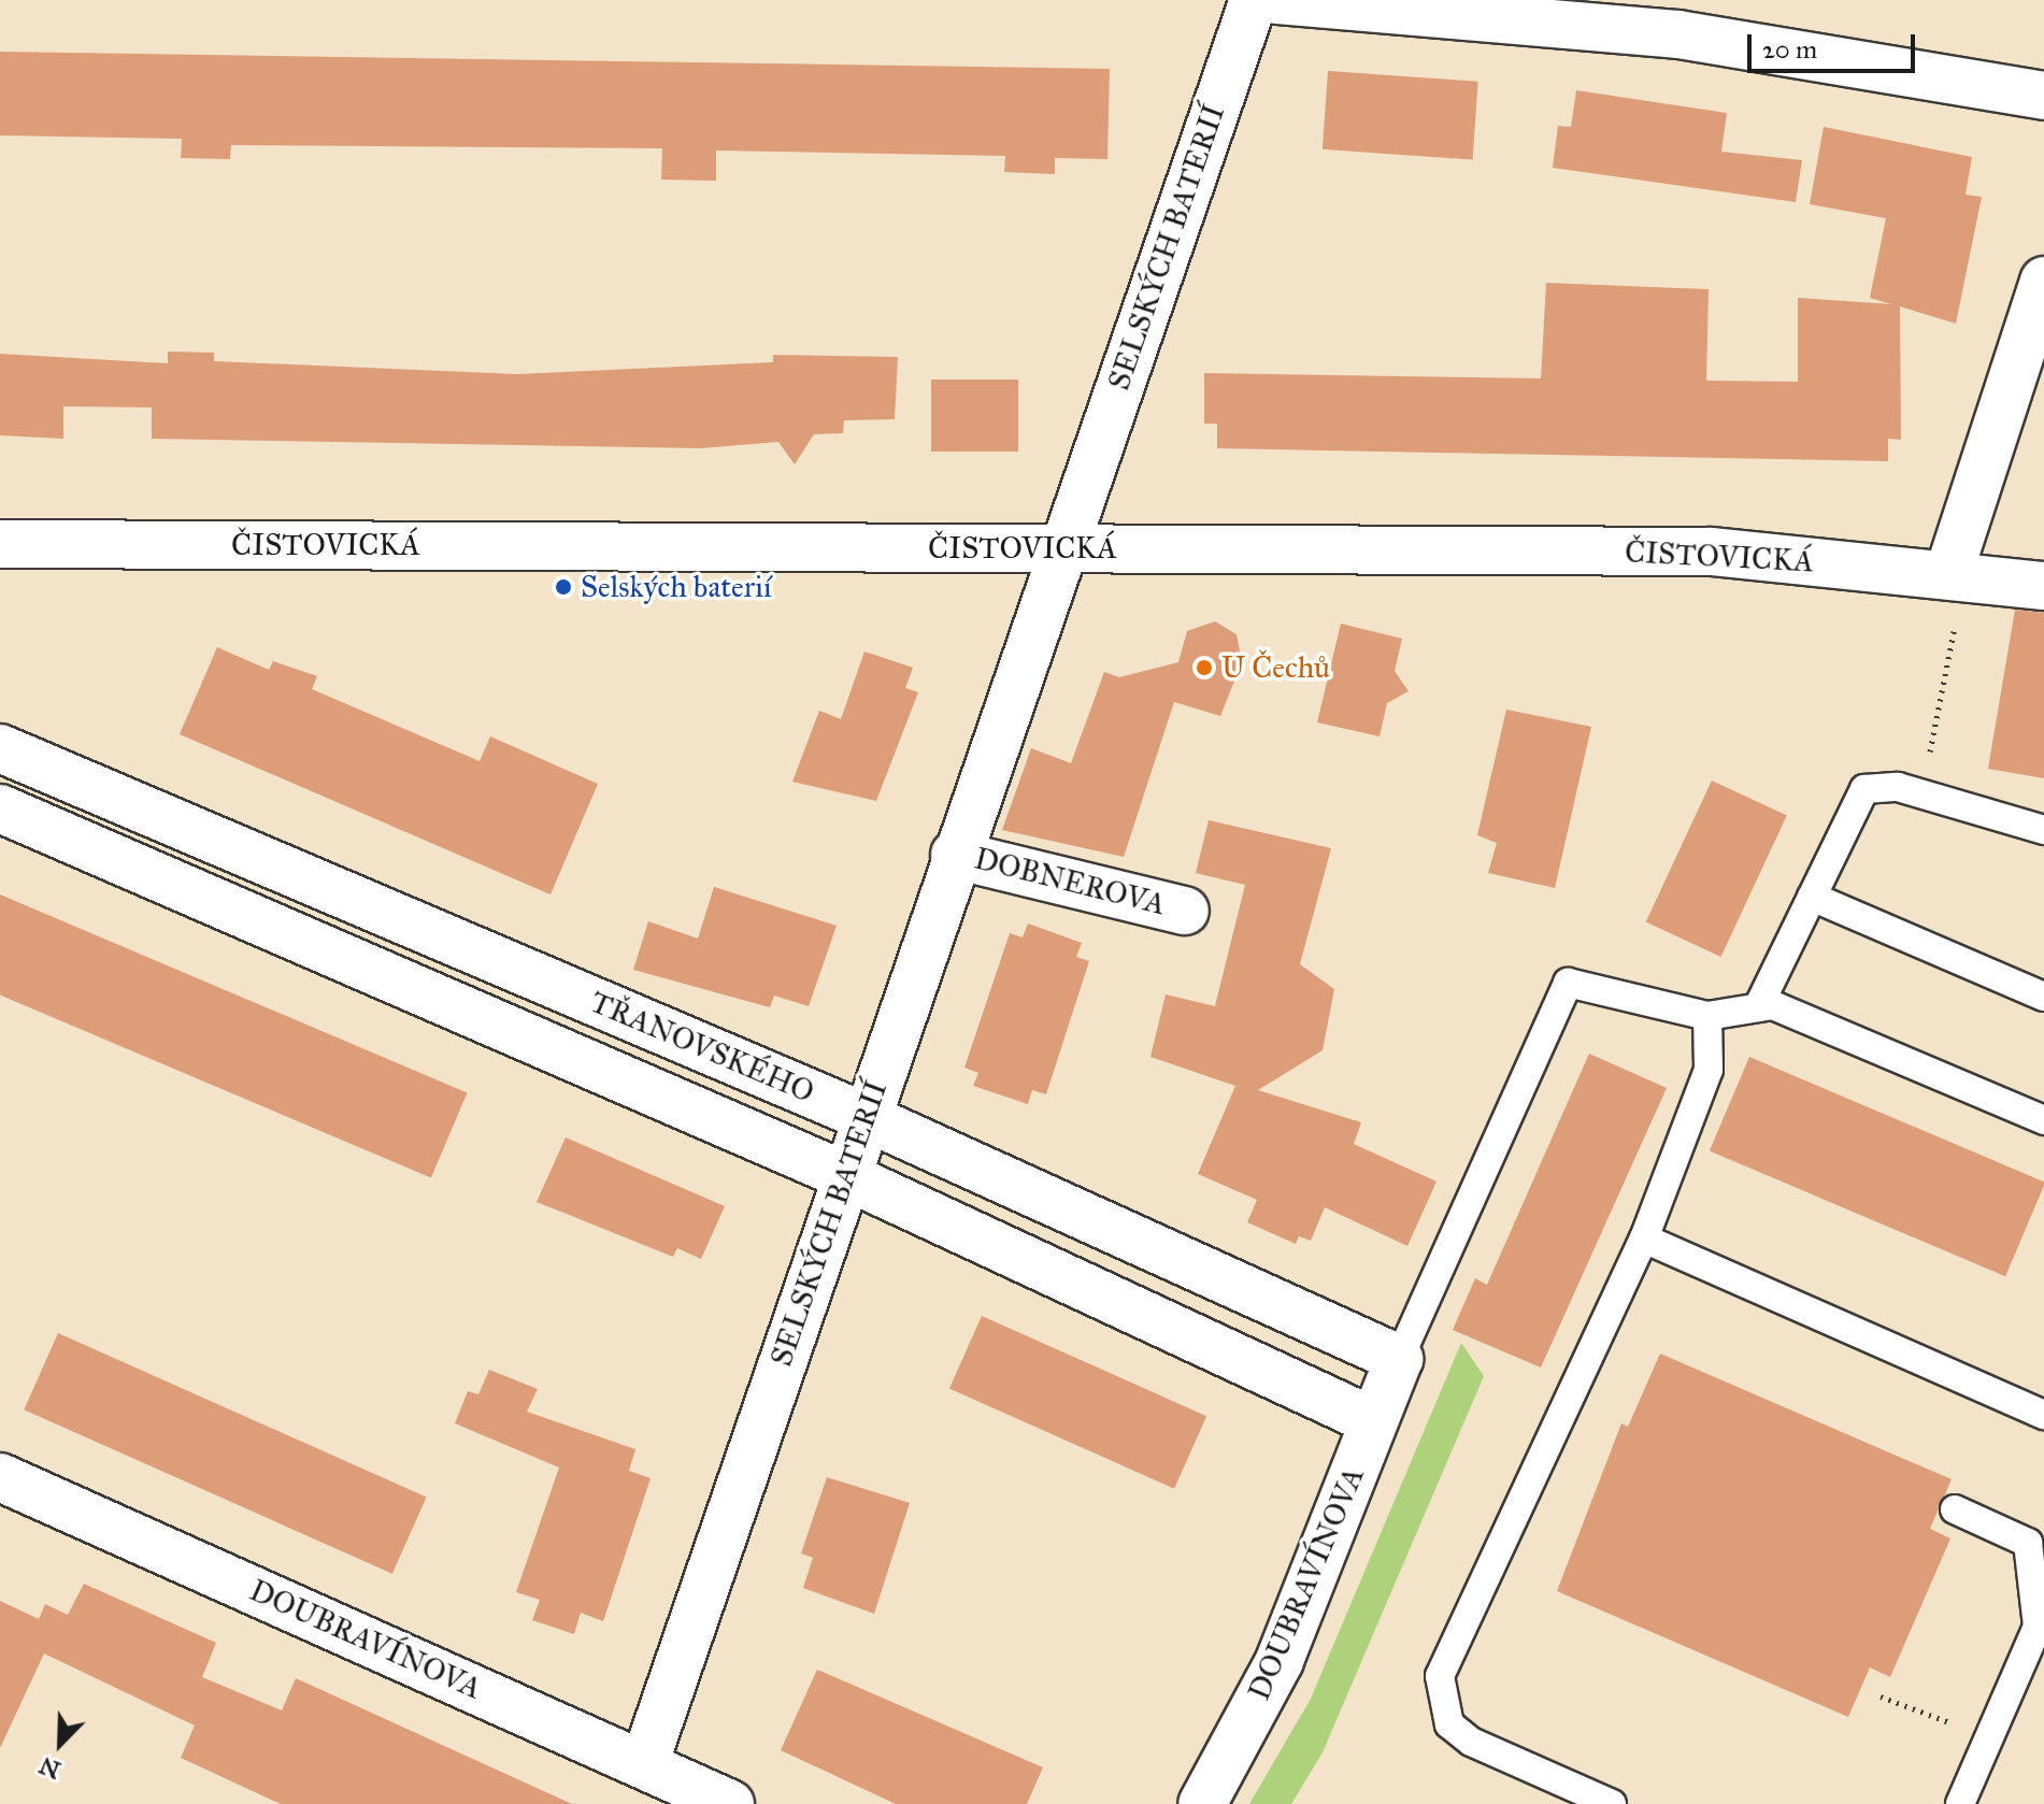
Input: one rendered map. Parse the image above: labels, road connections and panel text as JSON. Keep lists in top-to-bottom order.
{
  "streets": {
    "street": [
      "SELSKÝCH BATERIÍ",
      "ČISTOVICKÁ",
      "DOBNEROVA",
      "TŘANOVSKÉHO",
      "DOUBRAVÍNOVA"
    ]
  },
  "crossings": [
    ["SELSKÝCH BATERIÍ", "ČISTOVICKÁ"],
    ["SELSKÝCH BATERIÍ", "DOBNEROVA"],
    ["SELSKÝCH BATERIÍ", "TŘANOVSKÉHO"],
    ["SELSKÝCH BATERIÍ", "DOUBRAVÍNOVA"],
    ["TŘANOVSKÉHO", "DOUBRAVÍNOVA"]
  ],
  "places": ["Selských baterií", "U Čechů"],
  "scale_bar": "20 m",
  "north": "bottom left"
}
